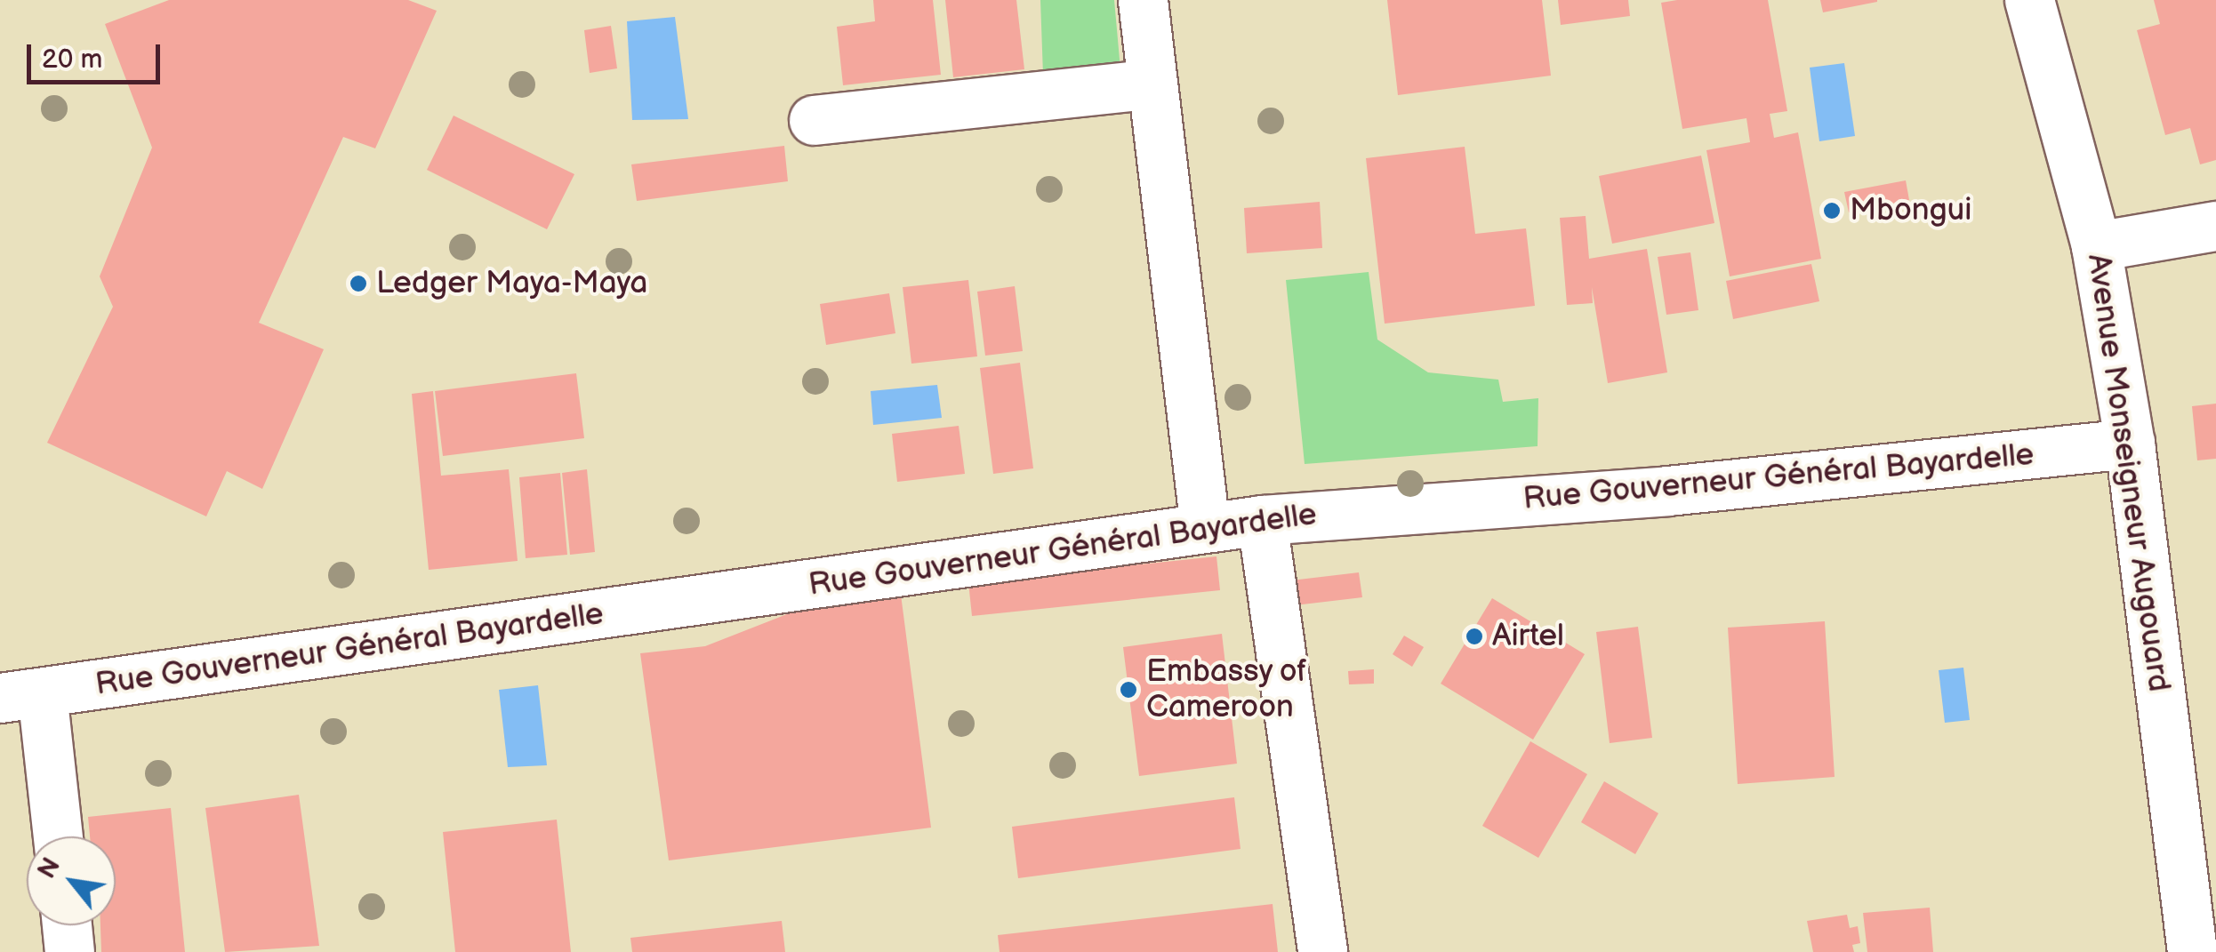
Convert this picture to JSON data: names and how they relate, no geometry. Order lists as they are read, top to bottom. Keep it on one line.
{"streets":{"street":["Avenue Monseigneur Augouard","Rue Gouverneur Général Bayardelle"]},"crossings":[["Avenue Monseigneur Augouard","Rue Gouverneur Général Bayardelle"]],"places":["Mbongui","Ledger Maya-Maya","Airtel","Embassy of Cameroon"],"scale_bar":"20 m","north":"top left"}
